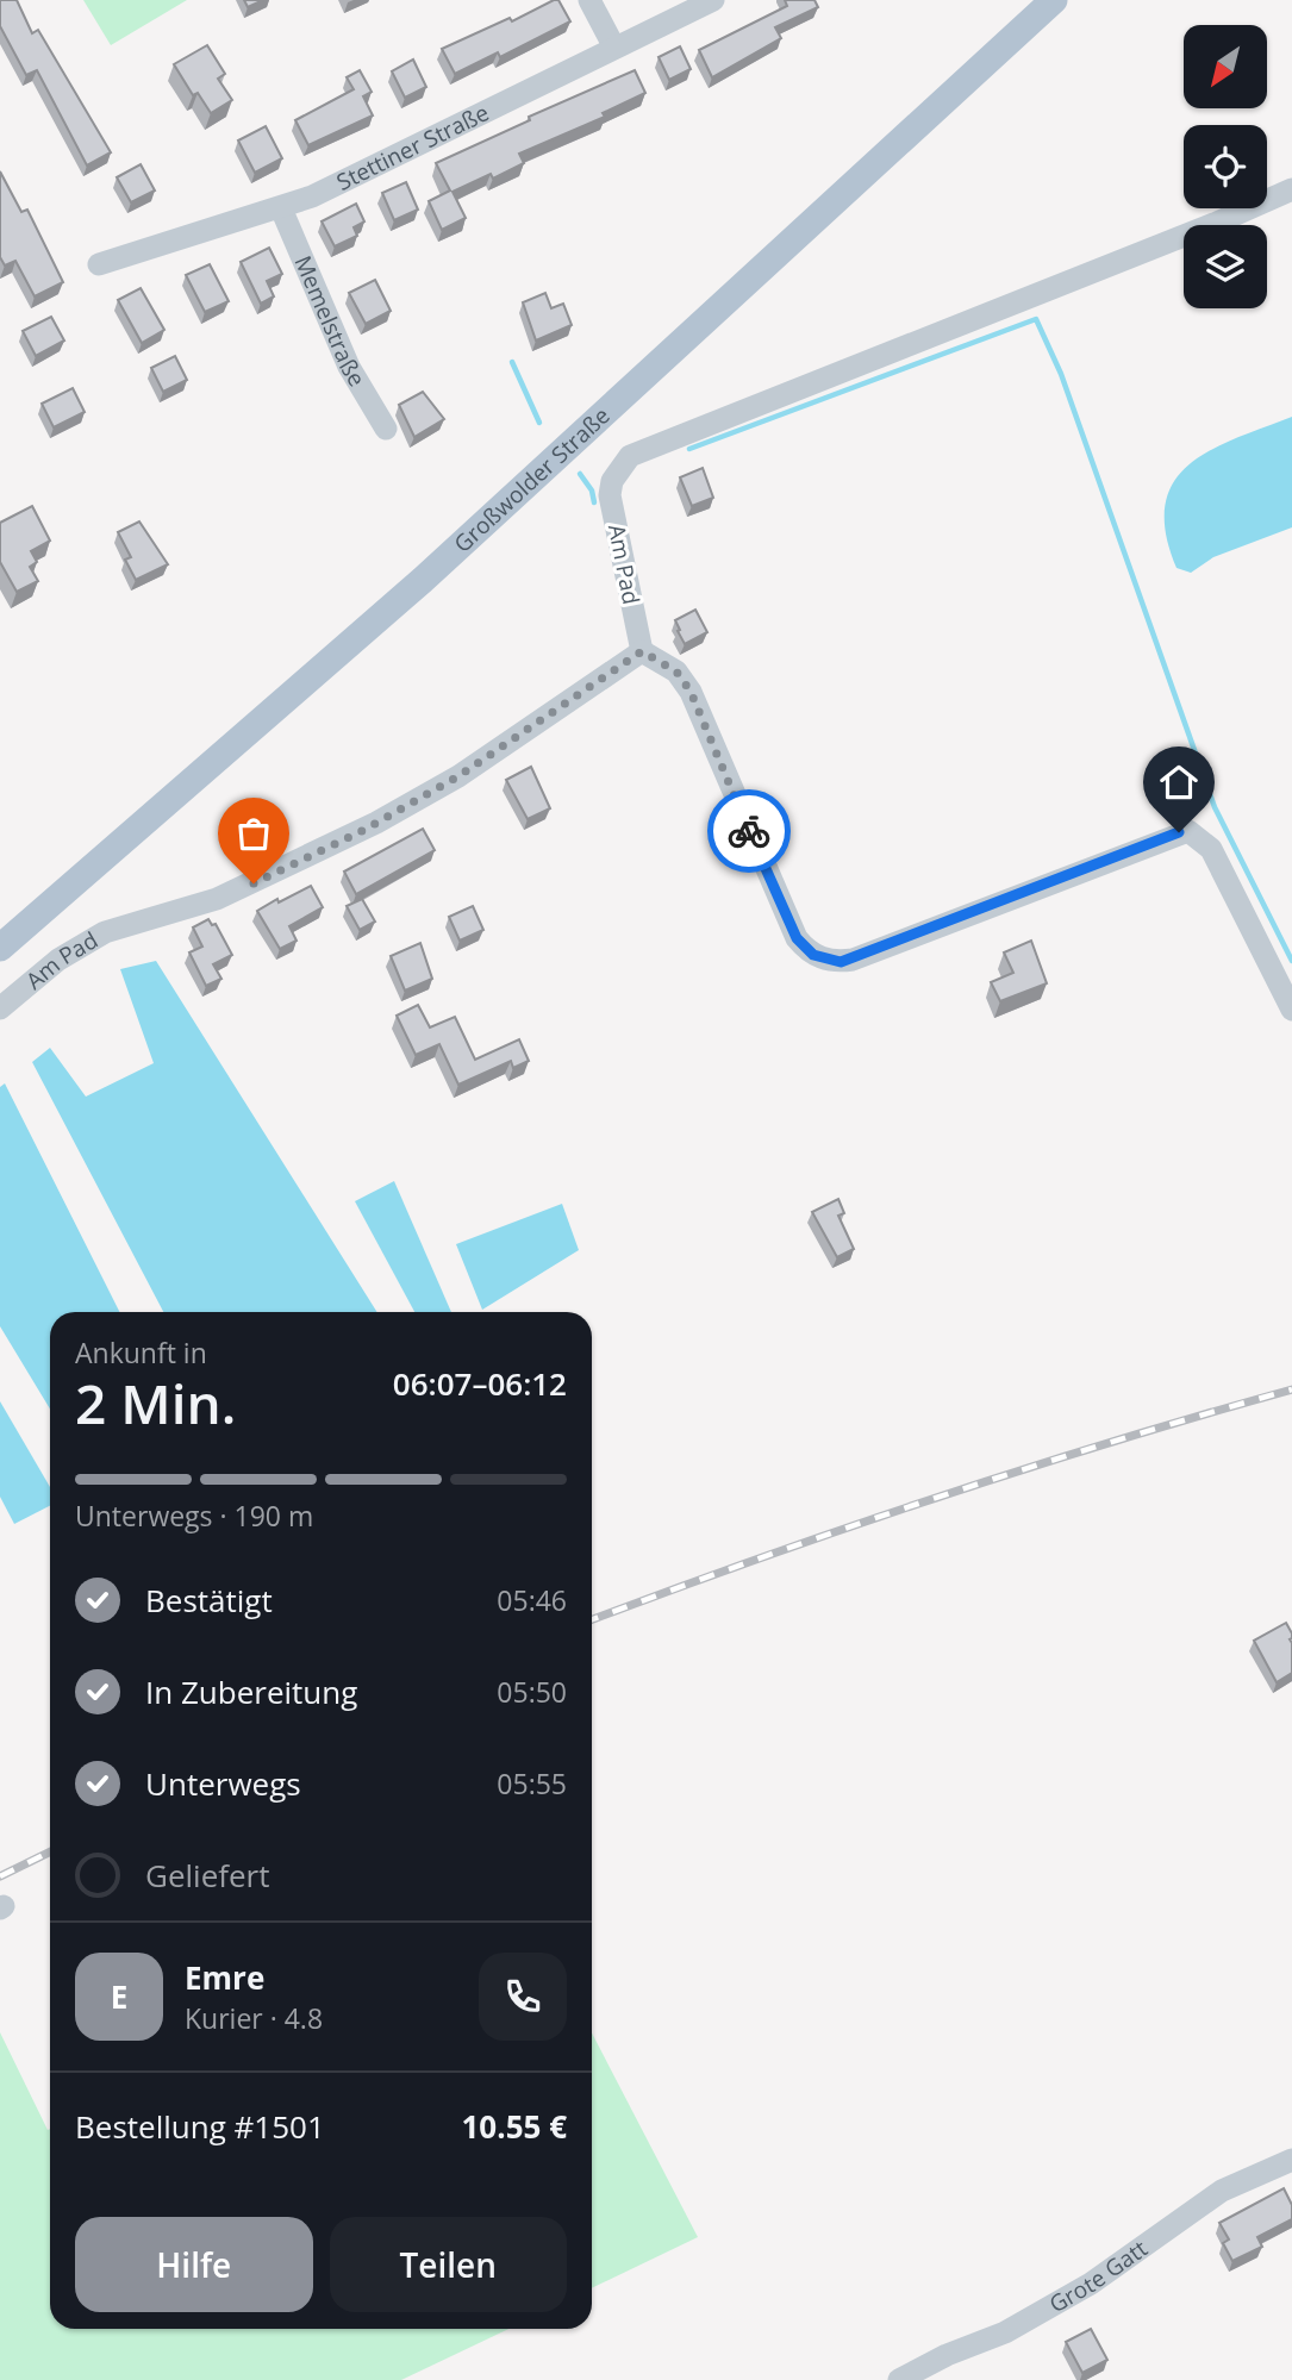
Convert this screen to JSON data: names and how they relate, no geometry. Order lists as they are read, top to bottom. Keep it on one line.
{"streets":{"main road":["Großwolder Straße"],"street":["Stettiner Straße","Memelstraße","Am Pad","Grote Gatt"]},"crossings":[["Stettiner Straße","Memelstraße"]],"north":"bottom left","page":{"heading":["2 Min.","Ankunft in","06:07–06:12"],"panel":["Emre","Kurier · 4.8","Bestellung #1501","10.55 €"],"bar":"Unterwegs · 190 m","list":[["Bestätigt","05:46"],["In Zubereitung","05:50"],["Unterwegs","05:55"],"Geliefert"],"round":"E","buttons":["Hilfe","Teilen"]}}
